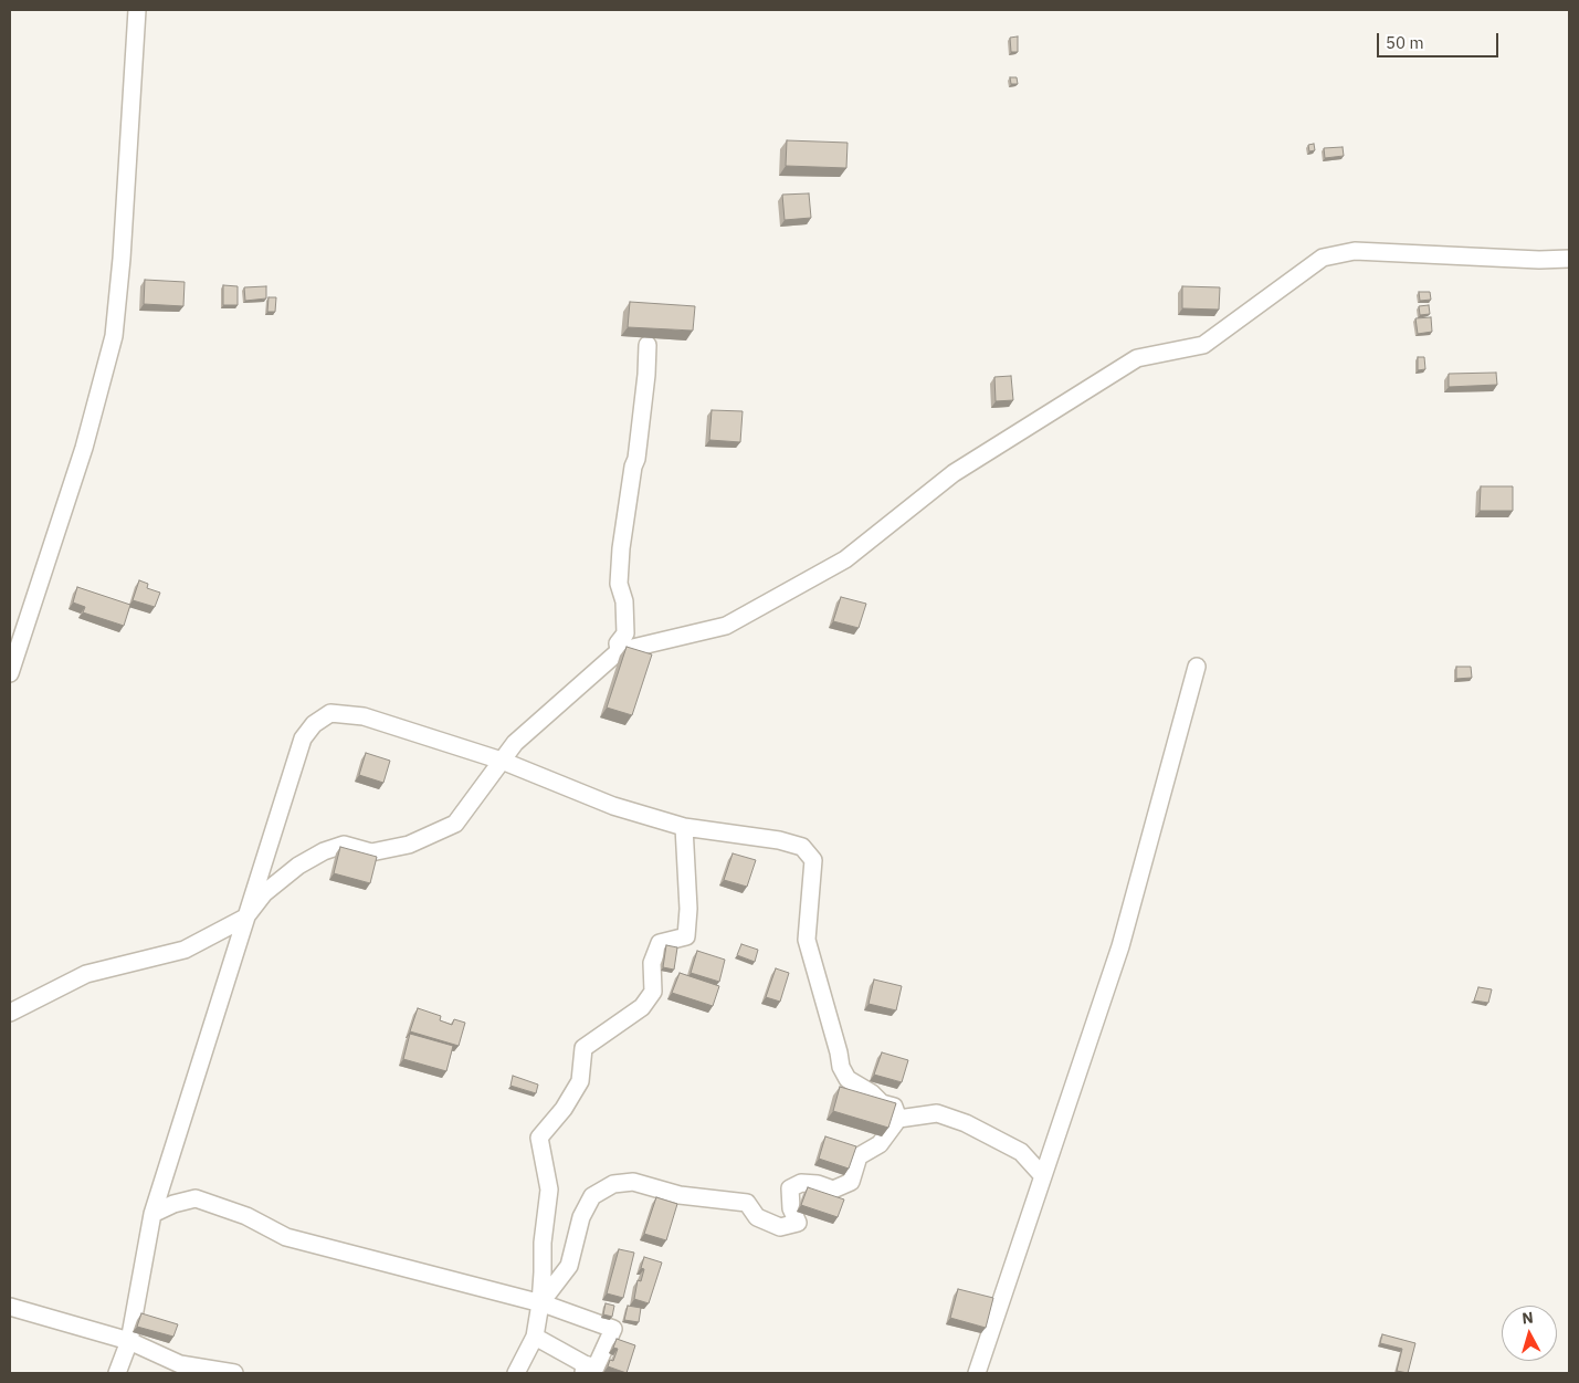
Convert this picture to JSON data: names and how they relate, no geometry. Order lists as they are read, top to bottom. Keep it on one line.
{"scale_bar":"50 m","north":"top"}
